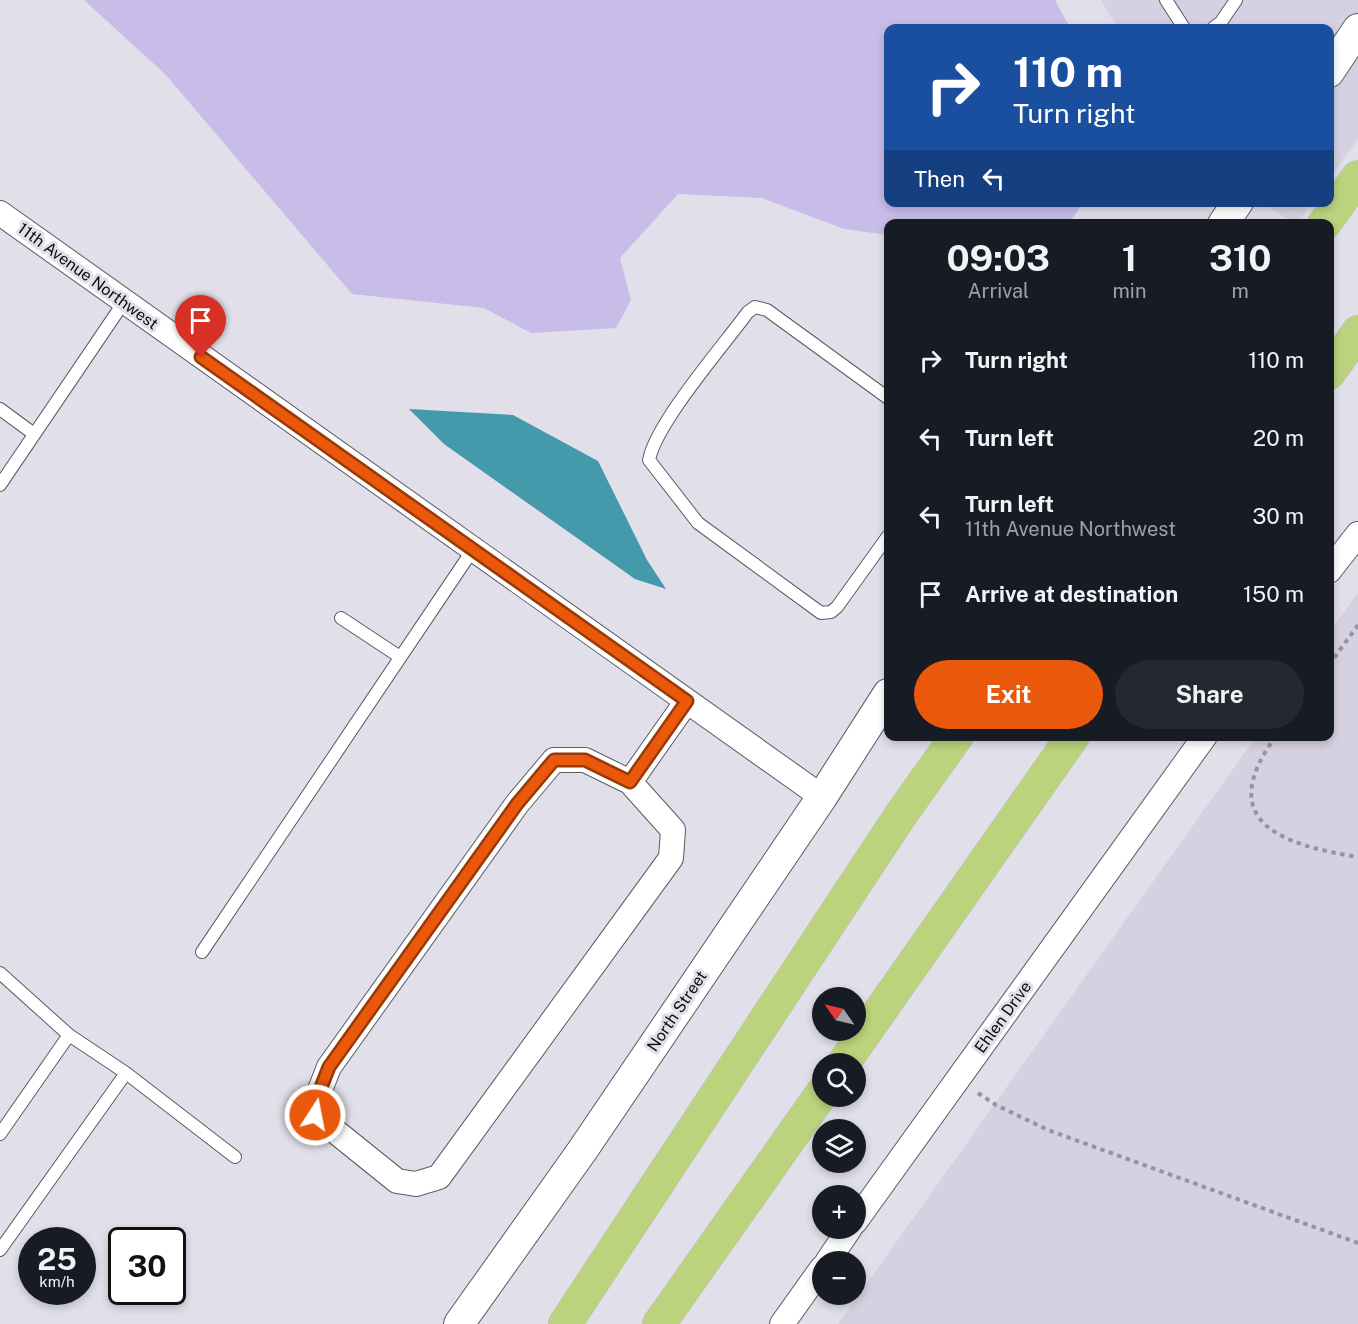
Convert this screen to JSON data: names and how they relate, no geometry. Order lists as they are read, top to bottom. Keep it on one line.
{"streets":{"street":["11th Avenue Northwest","North Street","Ehlen Drive"]},"crossings":[["11th Avenue Northwest","North Street"]],"north":"top left","page":{"turn":["110 m","Turn right"],"then":"Then","eta":["09:03","Arrival","1","min","310","m"],"list":[{"name":"Turn right","value":"110 m"},{"name":"Turn left","value":"20 m"},{"name":"Turn left","note":"11th Avenue Northwest","value":"30 m"},{"name":"Arrive at destination","value":"150 m"}],"buttons":["Exit","Share"],"map_buttons":["+","−"],"speed":"25 km/h","limit":"30"}}
